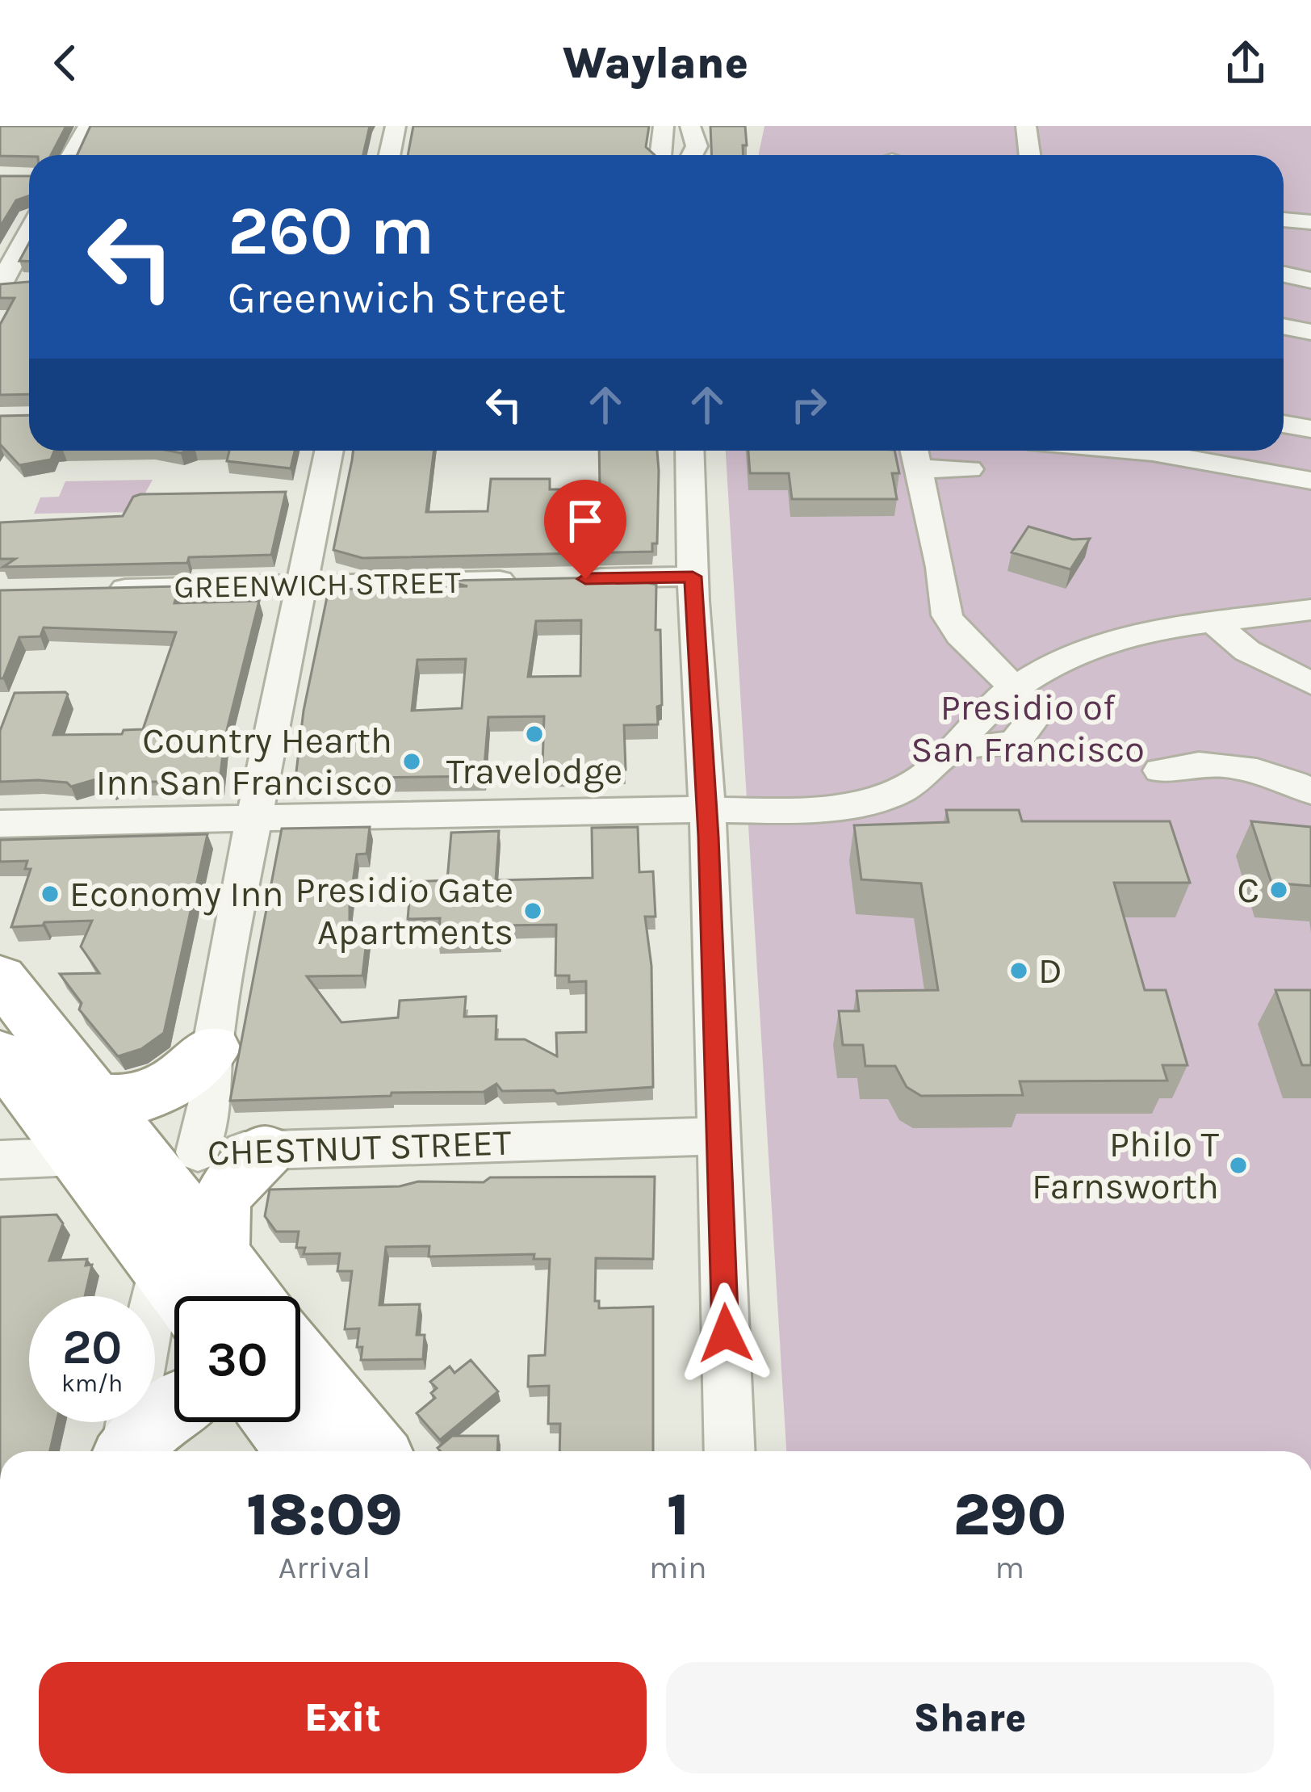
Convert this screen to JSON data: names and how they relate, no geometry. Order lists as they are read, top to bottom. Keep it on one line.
{"streets":{"street":["GREENWICH STREET","CHESTNUT STREET"]},"parks":["Presidio of San Francisco"],"places":["Travelodge","Country Hearth Inn San Francisco","C","Economy Inn","Presidio Gate Apartments","D","Philo T Farnsworth"],"page":{"header":"Waylane","turn":["260 m","Greenwich Street"],"speed":"20 km/h","limit":"30","eta":["18:09","Arrival","1","min","290","m"],"buttons":["Exit","Share"]}}
